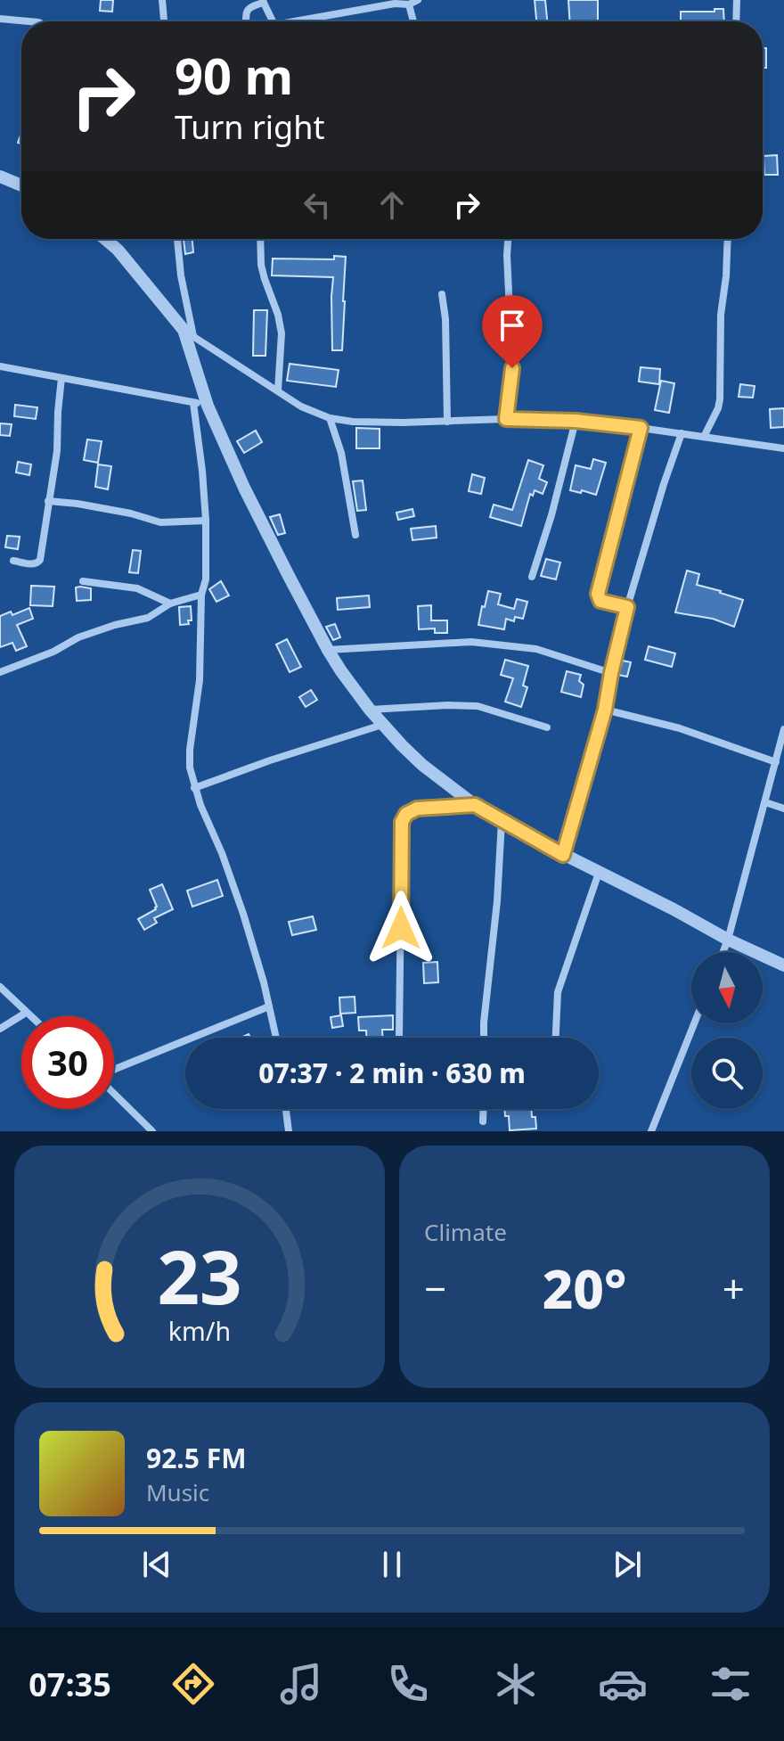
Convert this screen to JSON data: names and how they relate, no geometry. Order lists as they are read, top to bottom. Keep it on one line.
{"north":"bottom","page":{"turn":["90 m","Turn right"],"limit":"30","trip":"07:37 · 2 min · 630 m","tile":"Climate","heat":["−","20°","+"],"song":["92.5 FM","Music"],"tabs":"07:35","gauge":["23","km/h"]}}
